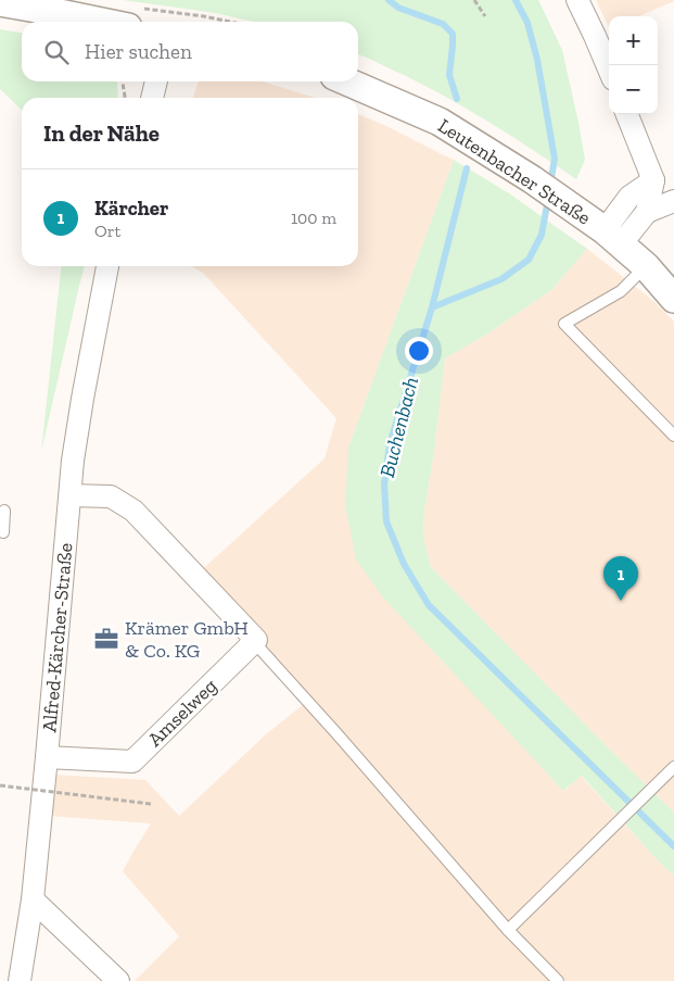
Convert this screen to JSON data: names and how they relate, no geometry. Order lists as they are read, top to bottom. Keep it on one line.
{"streets":{"street":["Leutenbacher Straße","Alfred-Kärcher-Straße","Amselweg"]},"crossings":[["Alfred-Kärcher-Straße","Amselweg"]],"water":["Buchenbach"],"places":{"office":["Krämer GmbH & Co. KG"]},"page":{"map_buttons":["+","−"],"search":"Hier suchen","heading":"In der Nähe","list":[{"mark":"1","name":"Kärcher","note":"Ort","value":"100 m"}],"pins":"1"}}
